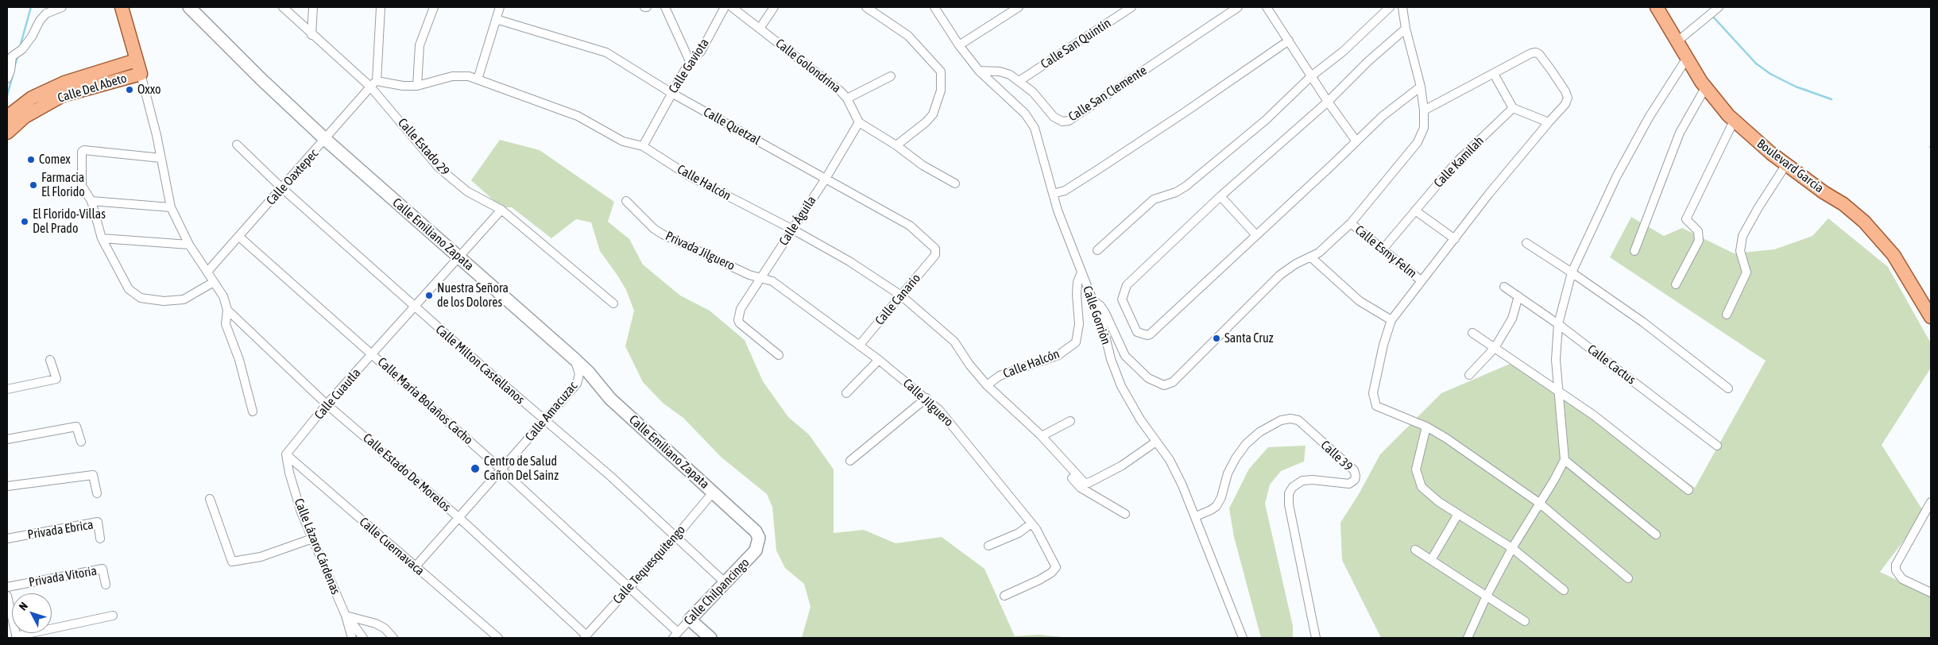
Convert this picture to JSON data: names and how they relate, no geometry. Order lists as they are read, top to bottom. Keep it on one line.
{"streets":{"main road":["Calle Del Abeto","Boulevard Garcia"],"street":["Calle San Quintín","Calle Gaviota","Calle Golondrina","Calle San Clemente","Calle Quetzal","Calle Estado 29","Calle Kamilah","Calle Oaxtepec","Calle Halcón","Calle Águila","Calle Emiliano Zapata","Privada Jilguero","Calle Esmy Felm","Calle Canario","Calle Gorrión","Calle Milton Castellanos","Calle Cactus","Calle Cuautla","Calle María Bolaños Cacho","Calle Jilguero","Calle Amacuzac","Calle 39","Calle Estado De Morelos","Privada Ebrica","Calle Lázaro Cárdenas","Calle Cuernavaca","Calle Tequesquitengo","Privada Vitoria","Calle Chilpancingo"]},"crossings":[["Calle San Quintín","Calle San Clemente"],["Calle Gaviota","Calle Quetzal"],["Calle Gaviota","Calle Halcón"],["Calle Golondrina","Calle Águila"],["Calle San Clemente","Calle Gorrión"],["Calle Quetzal","Calle Águila"],["Calle Quetzal","Calle Canario"],["Calle Estado 29","Calle Oaxtepec"],["Calle Estado 29","Calle Halcón"],["Calle Estado 29","Calle Cuautla"],["Calle Kamilah","Calle Esmy Felm"],["Calle Oaxtepec","Calle Halcón"],["Calle Oaxtepec","Calle Emiliano Zapata"],["Calle Oaxtepec","Calle Milton Castellanos"],["Calle Oaxtepec","Calle María Bolaños Cacho"],["Calle Halcón","Calle Águila"],["Calle Halcón","Calle Canario"],["Calle Halcón","Calle Gorrión"],["Calle Águila","Privada Jilguero"],["Calle Águila","Calle Jilguero"],["Calle Emiliano Zapata","Calle Cuautla"],["Calle Emiliano Zapata","Calle Amacuzac"],["Calle Emiliano Zapata","Calle Tequesquitengo"],["Calle Emiliano Zapata","Calle Chilpancingo"],["Privada Jilguero","Calle Jilguero"],["Calle Canario","Calle Jilguero"],["Calle Gorrión","Calle 39"],["Calle Milton Castellanos","Calle Cuautla"],["Calle Milton Castellanos","Calle Amacuzac"],["Calle Milton Castellanos","Calle Tequesquitengo"],["Calle Milton Castellanos","Calle Chilpancingo"],["Calle Cuautla","Calle María Bolaños Cacho"],["Calle Cuautla","Calle Estado De Morelos"],["Calle Cuautla","Calle Lázaro Cárdenas"],["Calle Cuautla","Calle Cuernavaca"],["Calle María Bolaños Cacho","Calle Amacuzac"],["Calle María Bolaños Cacho","Calle Tequesquitengo"],["Calle María Bolaños Cacho","Calle Chilpancingo"],["Calle Amacuzac","Calle Estado De Morelos"],["Calle Amacuzac","Calle Cuernavaca"],["Calle Estado De Morelos","Calle Tequesquitengo"],["Calle Lázaro Cárdenas","Calle Cuernavaca"]],"places":["Oxxo","Comex","Farmacia El Florido","El Florido-Villas Del Prado","Nuestra Señora de los Dolores","Santa Cruz","Centro de Salud Cañon Del Sainz"],"north":"top left"}
